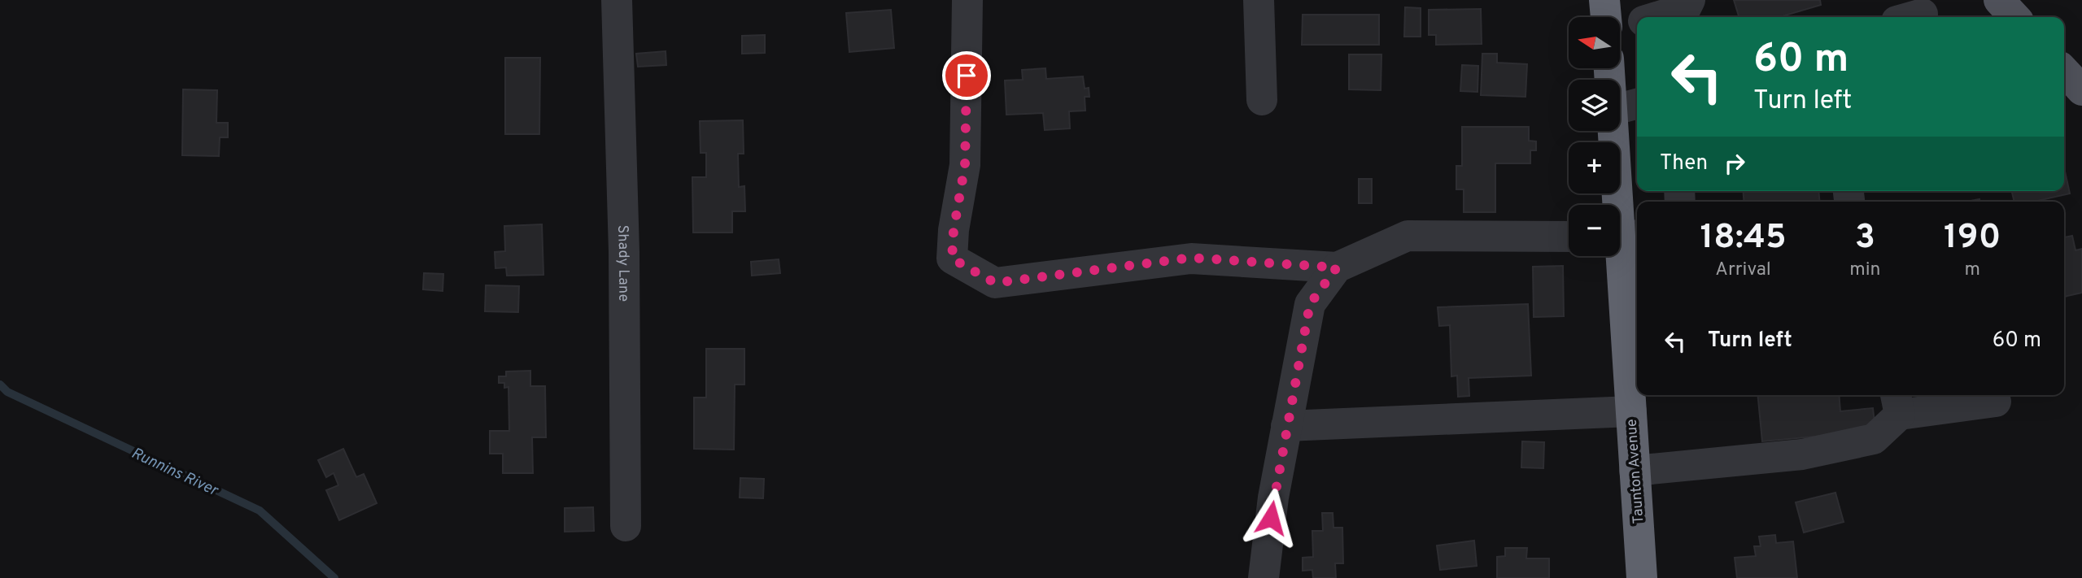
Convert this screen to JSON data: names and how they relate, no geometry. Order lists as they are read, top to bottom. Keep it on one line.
{"streets":{"highway":["Taunton Avenue"],"street":["Shady Lane"]},"water":["Runnins River"],"north":"left","page":{"map_buttons":["+","−"],"turn":["60 m","Turn left"],"then":"Then","eta":["18:45","Arrival","3","min","190","m"],"list":[{"name":"Turn left","value":"60 m"}]}}
